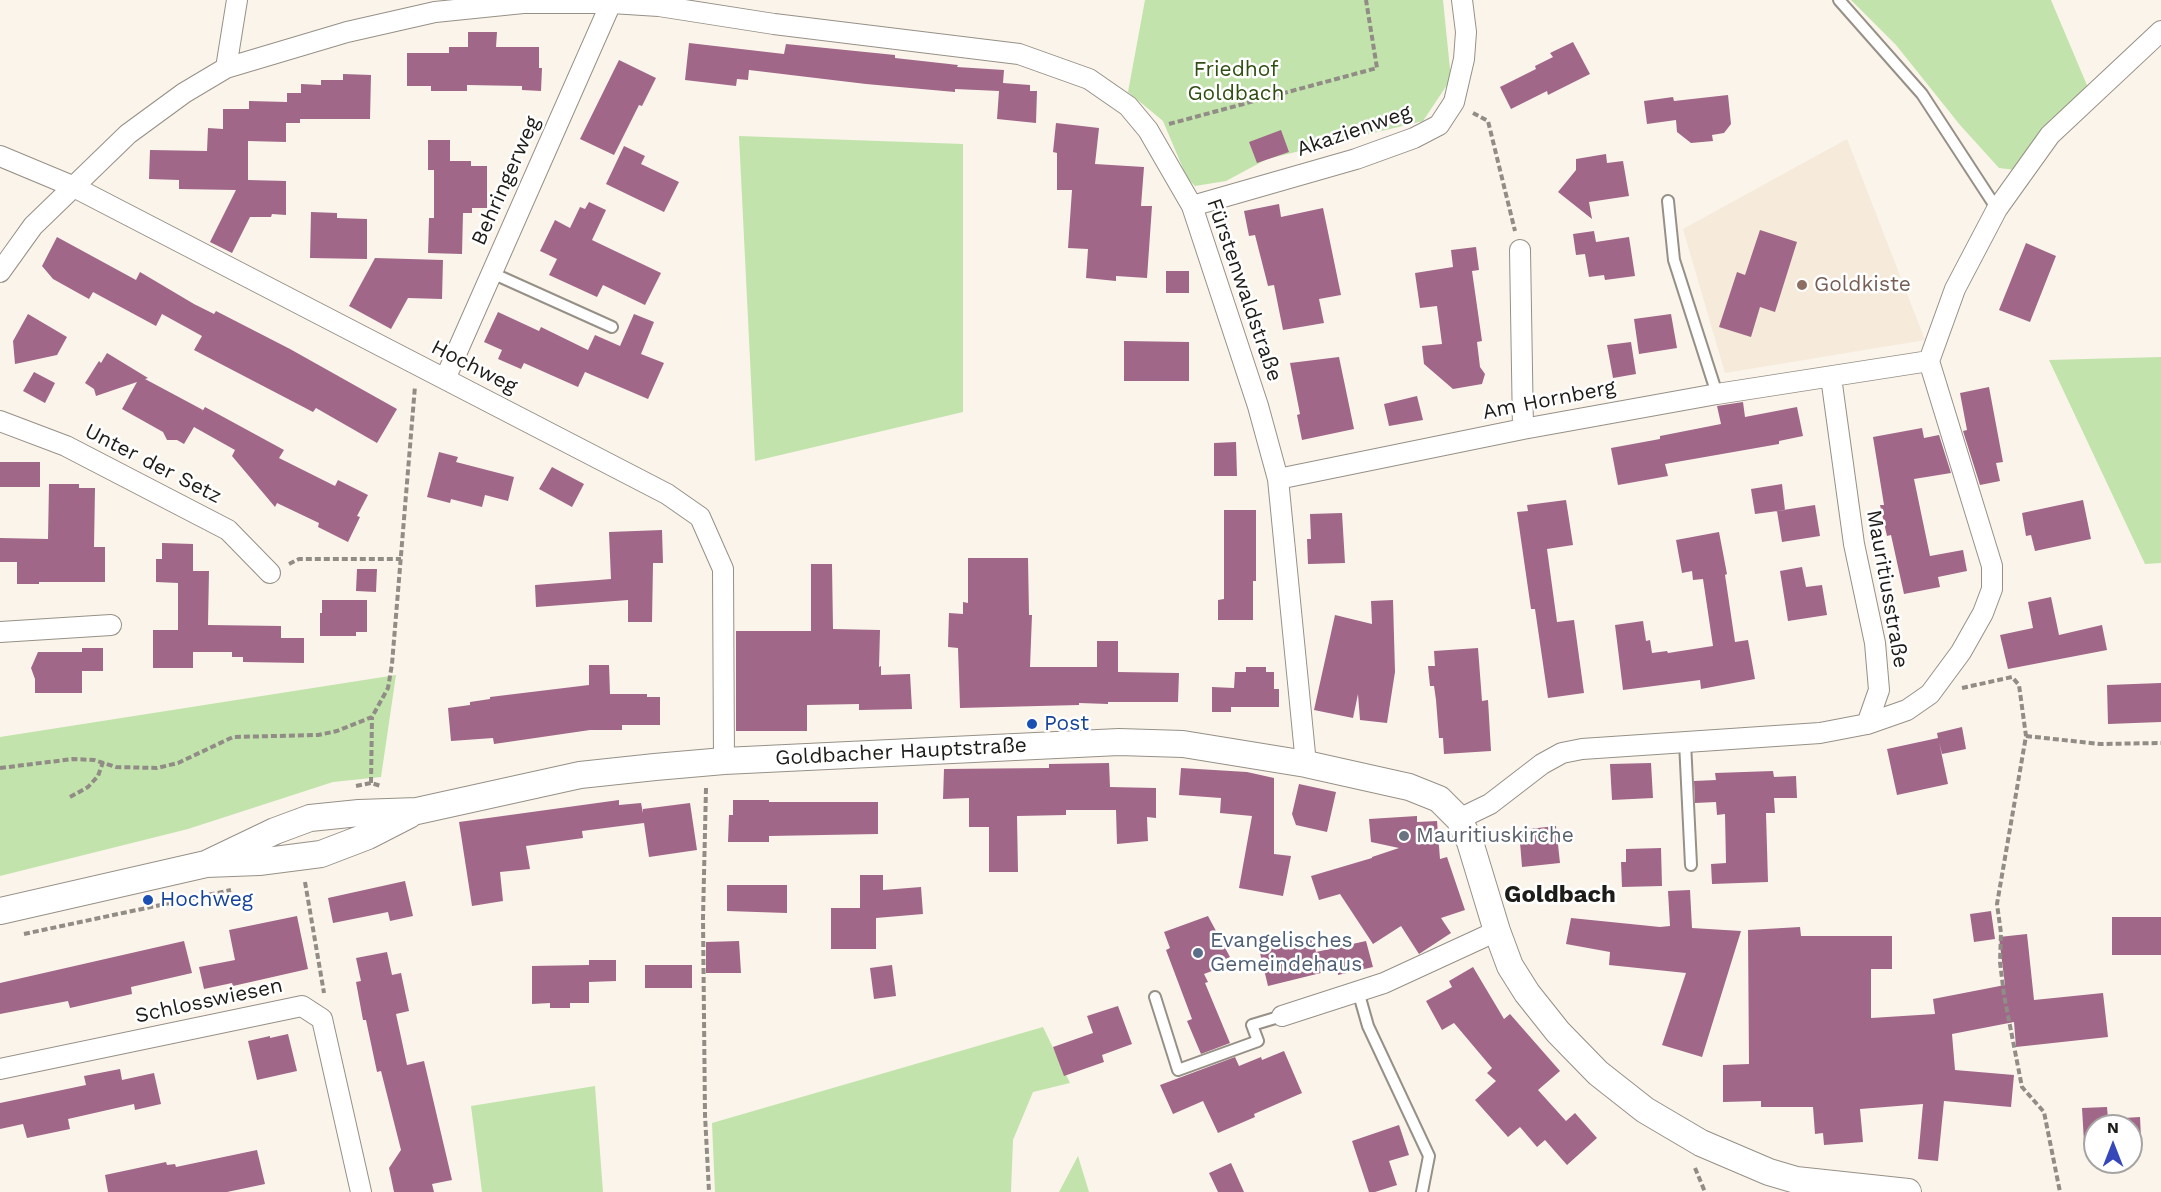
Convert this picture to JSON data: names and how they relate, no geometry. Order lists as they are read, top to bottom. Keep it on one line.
{"streets":{"street":["Akazienweg","Behringerweg","Fürstenwaldstraße","Hochweg","Am Hornberg","Unter der Setz","Mauritiusstraße","Goldbacher Hauptstraße","Schlosswiesen"]},"crossings":[["Akazienweg","Fürstenwaldstraße"],["Behringerweg","Fürstenwaldstraße"],["Behringerweg","Hochweg"],["Fürstenwaldstraße","Hochweg"],["Fürstenwaldstraße","Am Hornberg"],["Fürstenwaldstraße","Goldbacher Hauptstraße"],["Hochweg","Goldbacher Hauptstraße"],["Am Hornberg","Mauritiusstraße"]],"districts":["Goldbach"],"parks":["Friedhof Goldbach"],"places":["Goldkiste","Post","Mauritiuskirche","Hochweg","Evangelisches Gemeindehaus"],"north":"top"}
